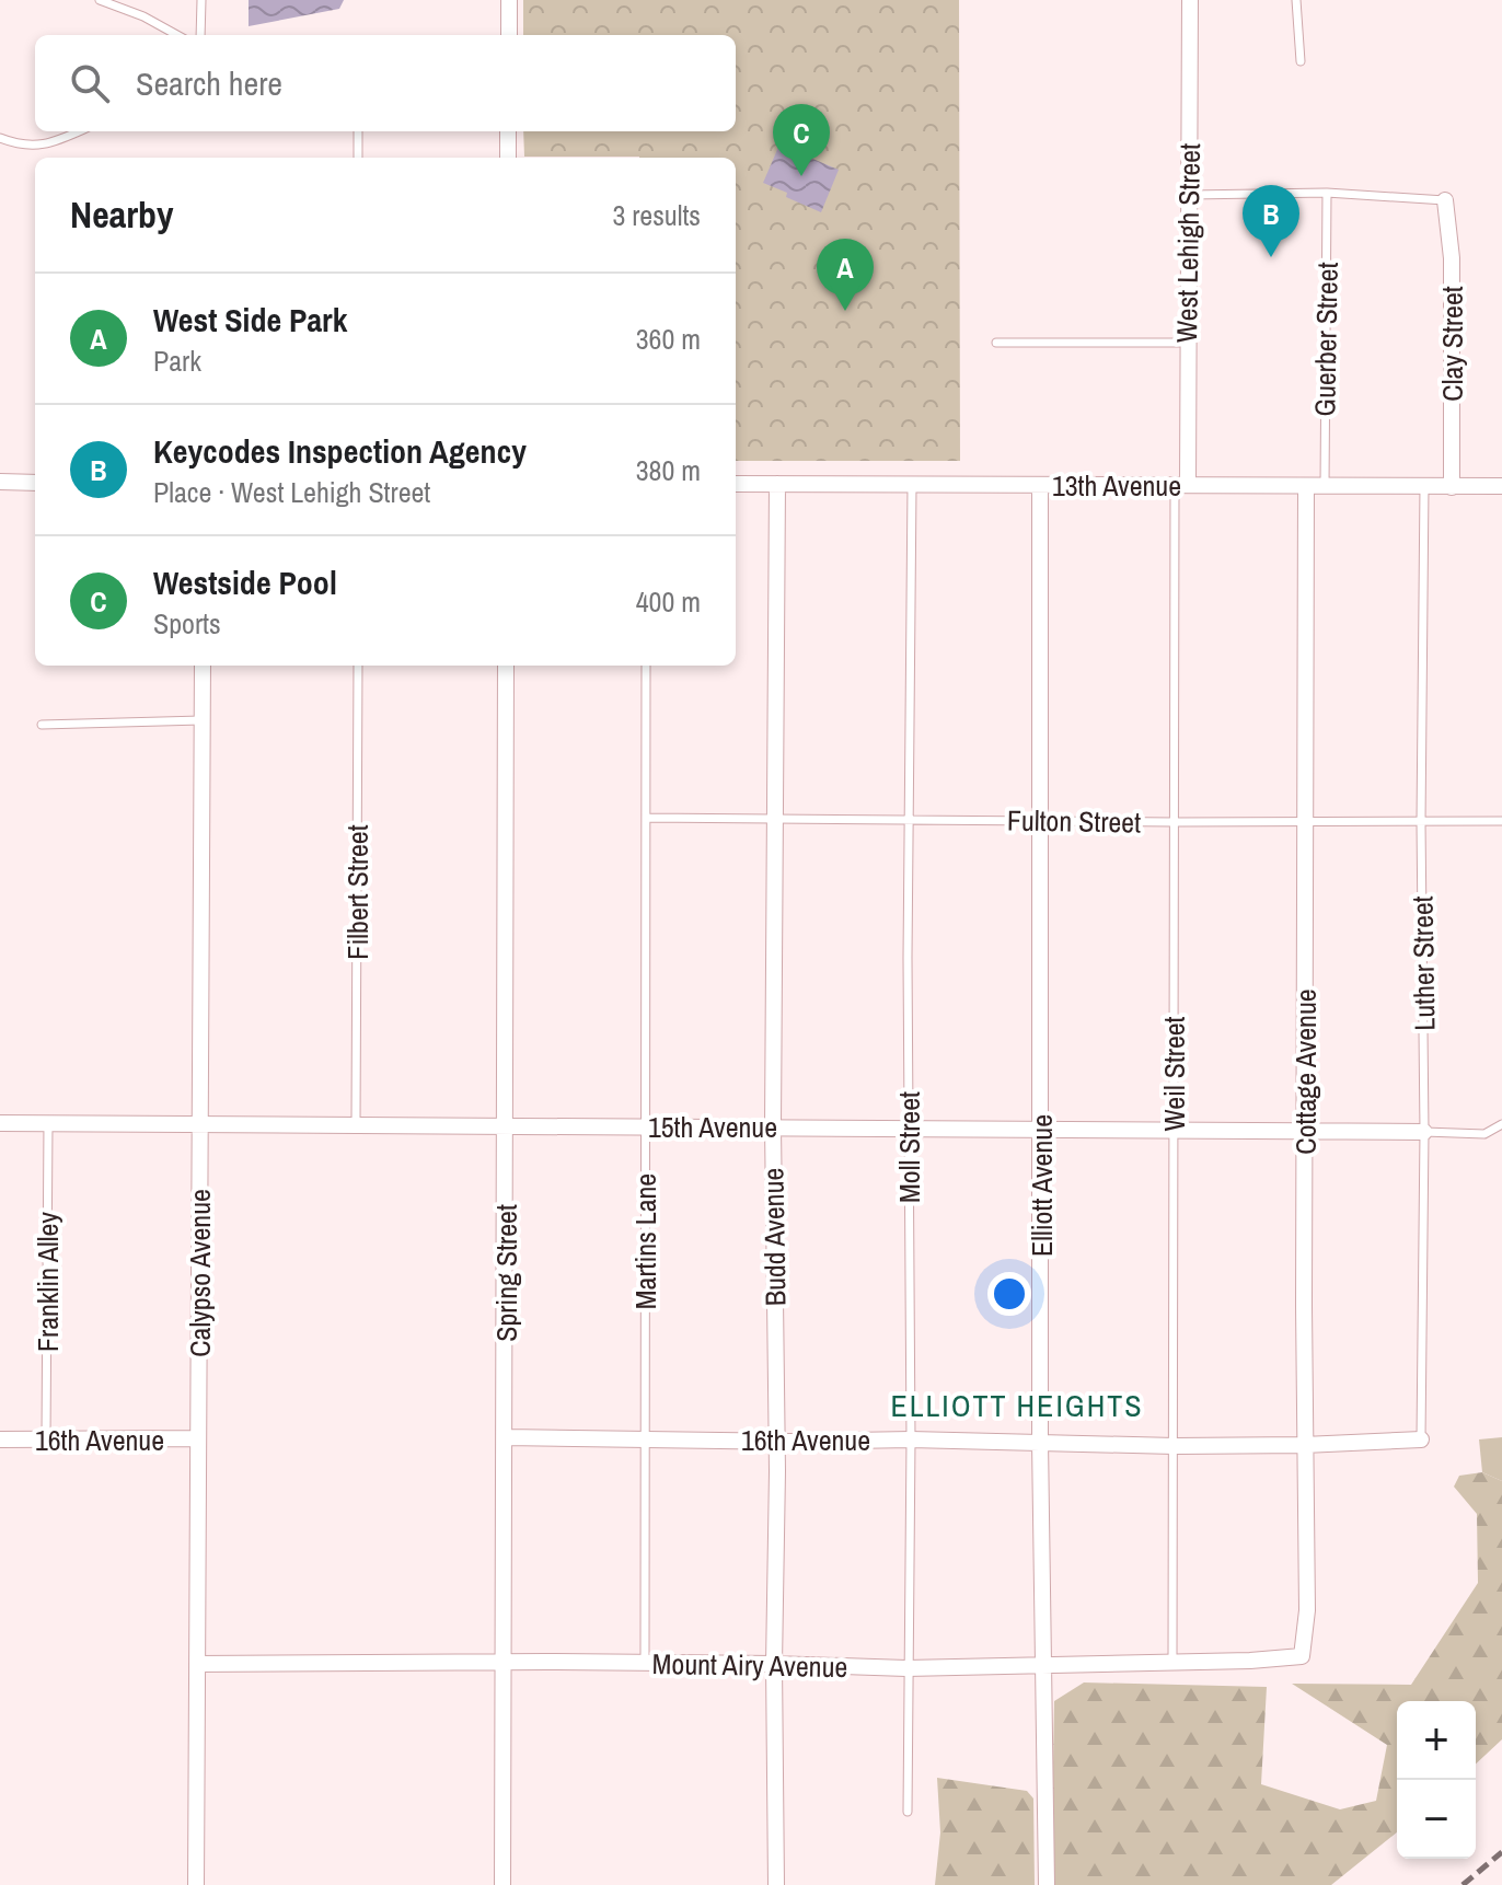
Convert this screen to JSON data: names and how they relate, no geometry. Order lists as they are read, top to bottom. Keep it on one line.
{"streets":{"street":["West Lehigh Street","Clay Street","13th Avenue","Cottage Avenue","15th Avenue","Elliott Avenue","Budd Avenue","Calypso Avenue","Spring Street","16th Avenue","Mount Airy Avenue"],"lane":["Guerber Street","Fulton Street","Filbert Street","Luther Street","Weil Street","Moll Street","Martins Lane","Franklin Alley"]},"crossings":[["West Lehigh Street","13th Avenue"],["West Lehigh Street","Weil Street"],["Guerber Street","13th Avenue"],["Clay Street","13th Avenue"],["13th Avenue","Luther Street"],["13th Avenue","Cottage Avenue"],["13th Avenue","Weil Street"],["13th Avenue","Moll Street"],["13th Avenue","Elliott Avenue"],["13th Avenue","Budd Avenue"],["Fulton Street","Luther Street"],["Fulton Street","Cottage Avenue"],["Fulton Street","Weil Street"],["Fulton Street","Moll Street"],["Fulton Street","Elliott Avenue"],["Fulton Street","Budd Avenue"],["Fulton Street","Martins Lane"],["Filbert Street","15th Avenue"],["Luther Street","15th Avenue"],["Luther Street","16th Avenue"],["Cottage Avenue","15th Avenue"],["Cottage Avenue","16th Avenue"],["Cottage Avenue","Mount Airy Avenue"],["Weil Street","15th Avenue"],["Weil Street","16th Avenue"],["Weil Street","Mount Airy Avenue"],["15th Avenue","Moll Street"],["15th Avenue","Elliott Avenue"],["15th Avenue","Budd Avenue"],["15th Avenue","Martins Lane"],["15th Avenue","Calypso Avenue"],["15th Avenue","Spring Street"],["15th Avenue","Franklin Alley"],["Moll Street","16th Avenue"],["Moll Street","Mount Airy Avenue"],["Elliott Avenue","16th Avenue"],["Elliott Avenue","Mount Airy Avenue"],["Budd Avenue","16th Avenue"],["Budd Avenue","Mount Airy Avenue"],["Martins Lane","16th Avenue"],["Martins Lane","Mount Airy Avenue"],["Calypso Avenue","16th Avenue"],["Calypso Avenue","Mount Airy Avenue"],["Spring Street","16th Avenue"],["Spring Street","Mount Airy Avenue"],["Franklin Alley","16th Avenue"]],"districts":["ELLIOTT HEIGHTS"],"page":{"search":"Search here","pins":["C","B","A"],"heading":["Nearby","3 results"],"list":[{"mark":"A","name":"West Side Park","note":"Park","value":"360 m"},{"mark":"B","name":"Keycodes Inspection Agency","note":"Place · West Lehigh Street","value":"380 m"},{"mark":"C","name":"Westside Pool","note":"Sports","value":"400 m"}],"map_buttons":["+","−"]}}
